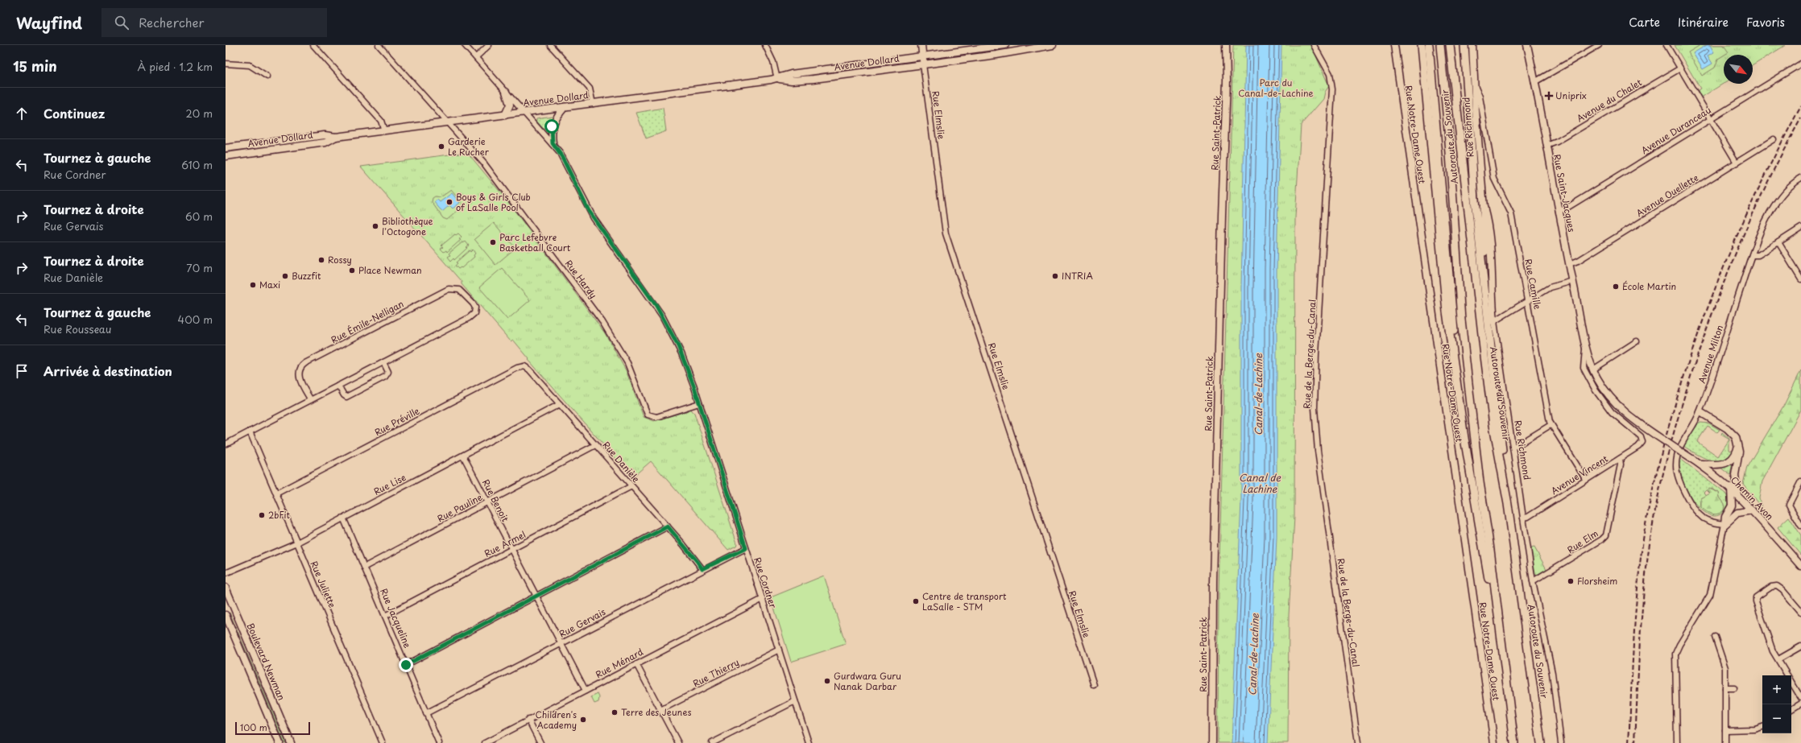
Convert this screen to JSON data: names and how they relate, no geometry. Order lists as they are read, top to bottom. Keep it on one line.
{"streets":{"highway":["Autoroute du Souvenir"],"main road":["Avenue Dollard","Rue Elmslie","Rue Richmond","Rue Saint-Patrick","Rue Notre-Dame Ouest","Rue Saint-Jacques","Chemin Avon","Boulevard Newman"],"street":["Avenue du Chalet","Avenue Duranceau","Avenue Ouellette","Rue Hardy","Rue Camille","Rue Émile-Nelligan","Rue de la Berge-du-Canal","Avenue Milton","Rue Préville","Rue Danièle","Avenue Vincent","Rue Lise","Rue Benoit","Rue Pauline","Rue Elm","Rue Armel","Rue Cordner","Rue Juliette","Rue Jacqueline","Rue Gervais","Rue Ménard","Rue Thierry"]},"crossings":[["Avenue Dollard","Rue Elmslie"],["Avenue Dollard","Rue Hardy"],["Avenue Dollard","Rue Cordner"],["Avenue du Chalet","Rue Saint-Jacques"],["Rue Richmond","Rue Camille"],["Rue Richmond","Avenue Vincent"],["Rue Richmond","Rue Elm"],["Avenue Duranceau","Rue Saint-Jacques"],["Rue Saint-Jacques","Avenue Ouellette"],["Rue Saint-Jacques","Avenue Vincent"],["Rue Saint-Jacques","Chemin Avon"],["Rue Hardy","Rue Cordner"],["Rue Camille","Avenue Vincent"],["Rue Préville","Rue Danièle"],["Rue Préville","Rue Juliette"],["Rue Danièle","Rue Lise"],["Rue Danièle","Rue Pauline"],["Rue Danièle","Rue Armel"],["Rue Danièle","Rue Gervais"],["Avenue Vincent","Rue Elm"],["Rue Lise","Rue Benoit"],["Rue Lise","Rue Juliette"],["Rue Lise","Rue Jacqueline"],["Rue Benoit","Rue Pauline"],["Rue Benoit","Rue Armel"],["Rue Benoit","Rue Gervais"],["Rue Benoit","Rue Ménard"],["Rue Pauline","Rue Jacqueline"],["Rue Armel","Rue Jacqueline"],["Rue Cordner","Rue Gervais"],["Rue Cordner","Rue Ménard"],["Rue Cordner","Rue Thierry"],["Rue Jacqueline","Rue Gervais"]],"water":["Canal-de-Lachine","Canal de Lachine"],"parks":["Parc du Canal-de-Lachine"],"places":{"health":["Uniprix"],"other":["Garderie Le Rucher","Boys & Girls Club of LaSalle Pool","Bibliothèque l'Octogone","Parc Lefebvre Basketball Court","Rossy","Place Newman","Buzzfit","INTRIA","Maxi","École Martin","2bFit","Florsheim","Centre de transport LaSalle - STM","Gurdwara Guru Nanak Darbar","Terre des Jeunes","Children's Academy"]},"scale_bar":"100 m","north":"bottom right","page":{"header":"Wayfind","search":"Rechercher","nav":["Carte","Itinéraire","Favoris"],"heading":["15 min","À pied · 1.2 km"],"list":[["Continuez","20 m"],["Tournez à gauche","Rue Cordner","610 m"],["Tournez à droite","Rue Gervais","60 m"],["Tournez à droite","Rue Danièle","70 m"],["Tournez à gauche","Rue Rousseau","400 m"],"Arrivée à destination"],"map_buttons":["+","−"],"scale":"100 m"}}
